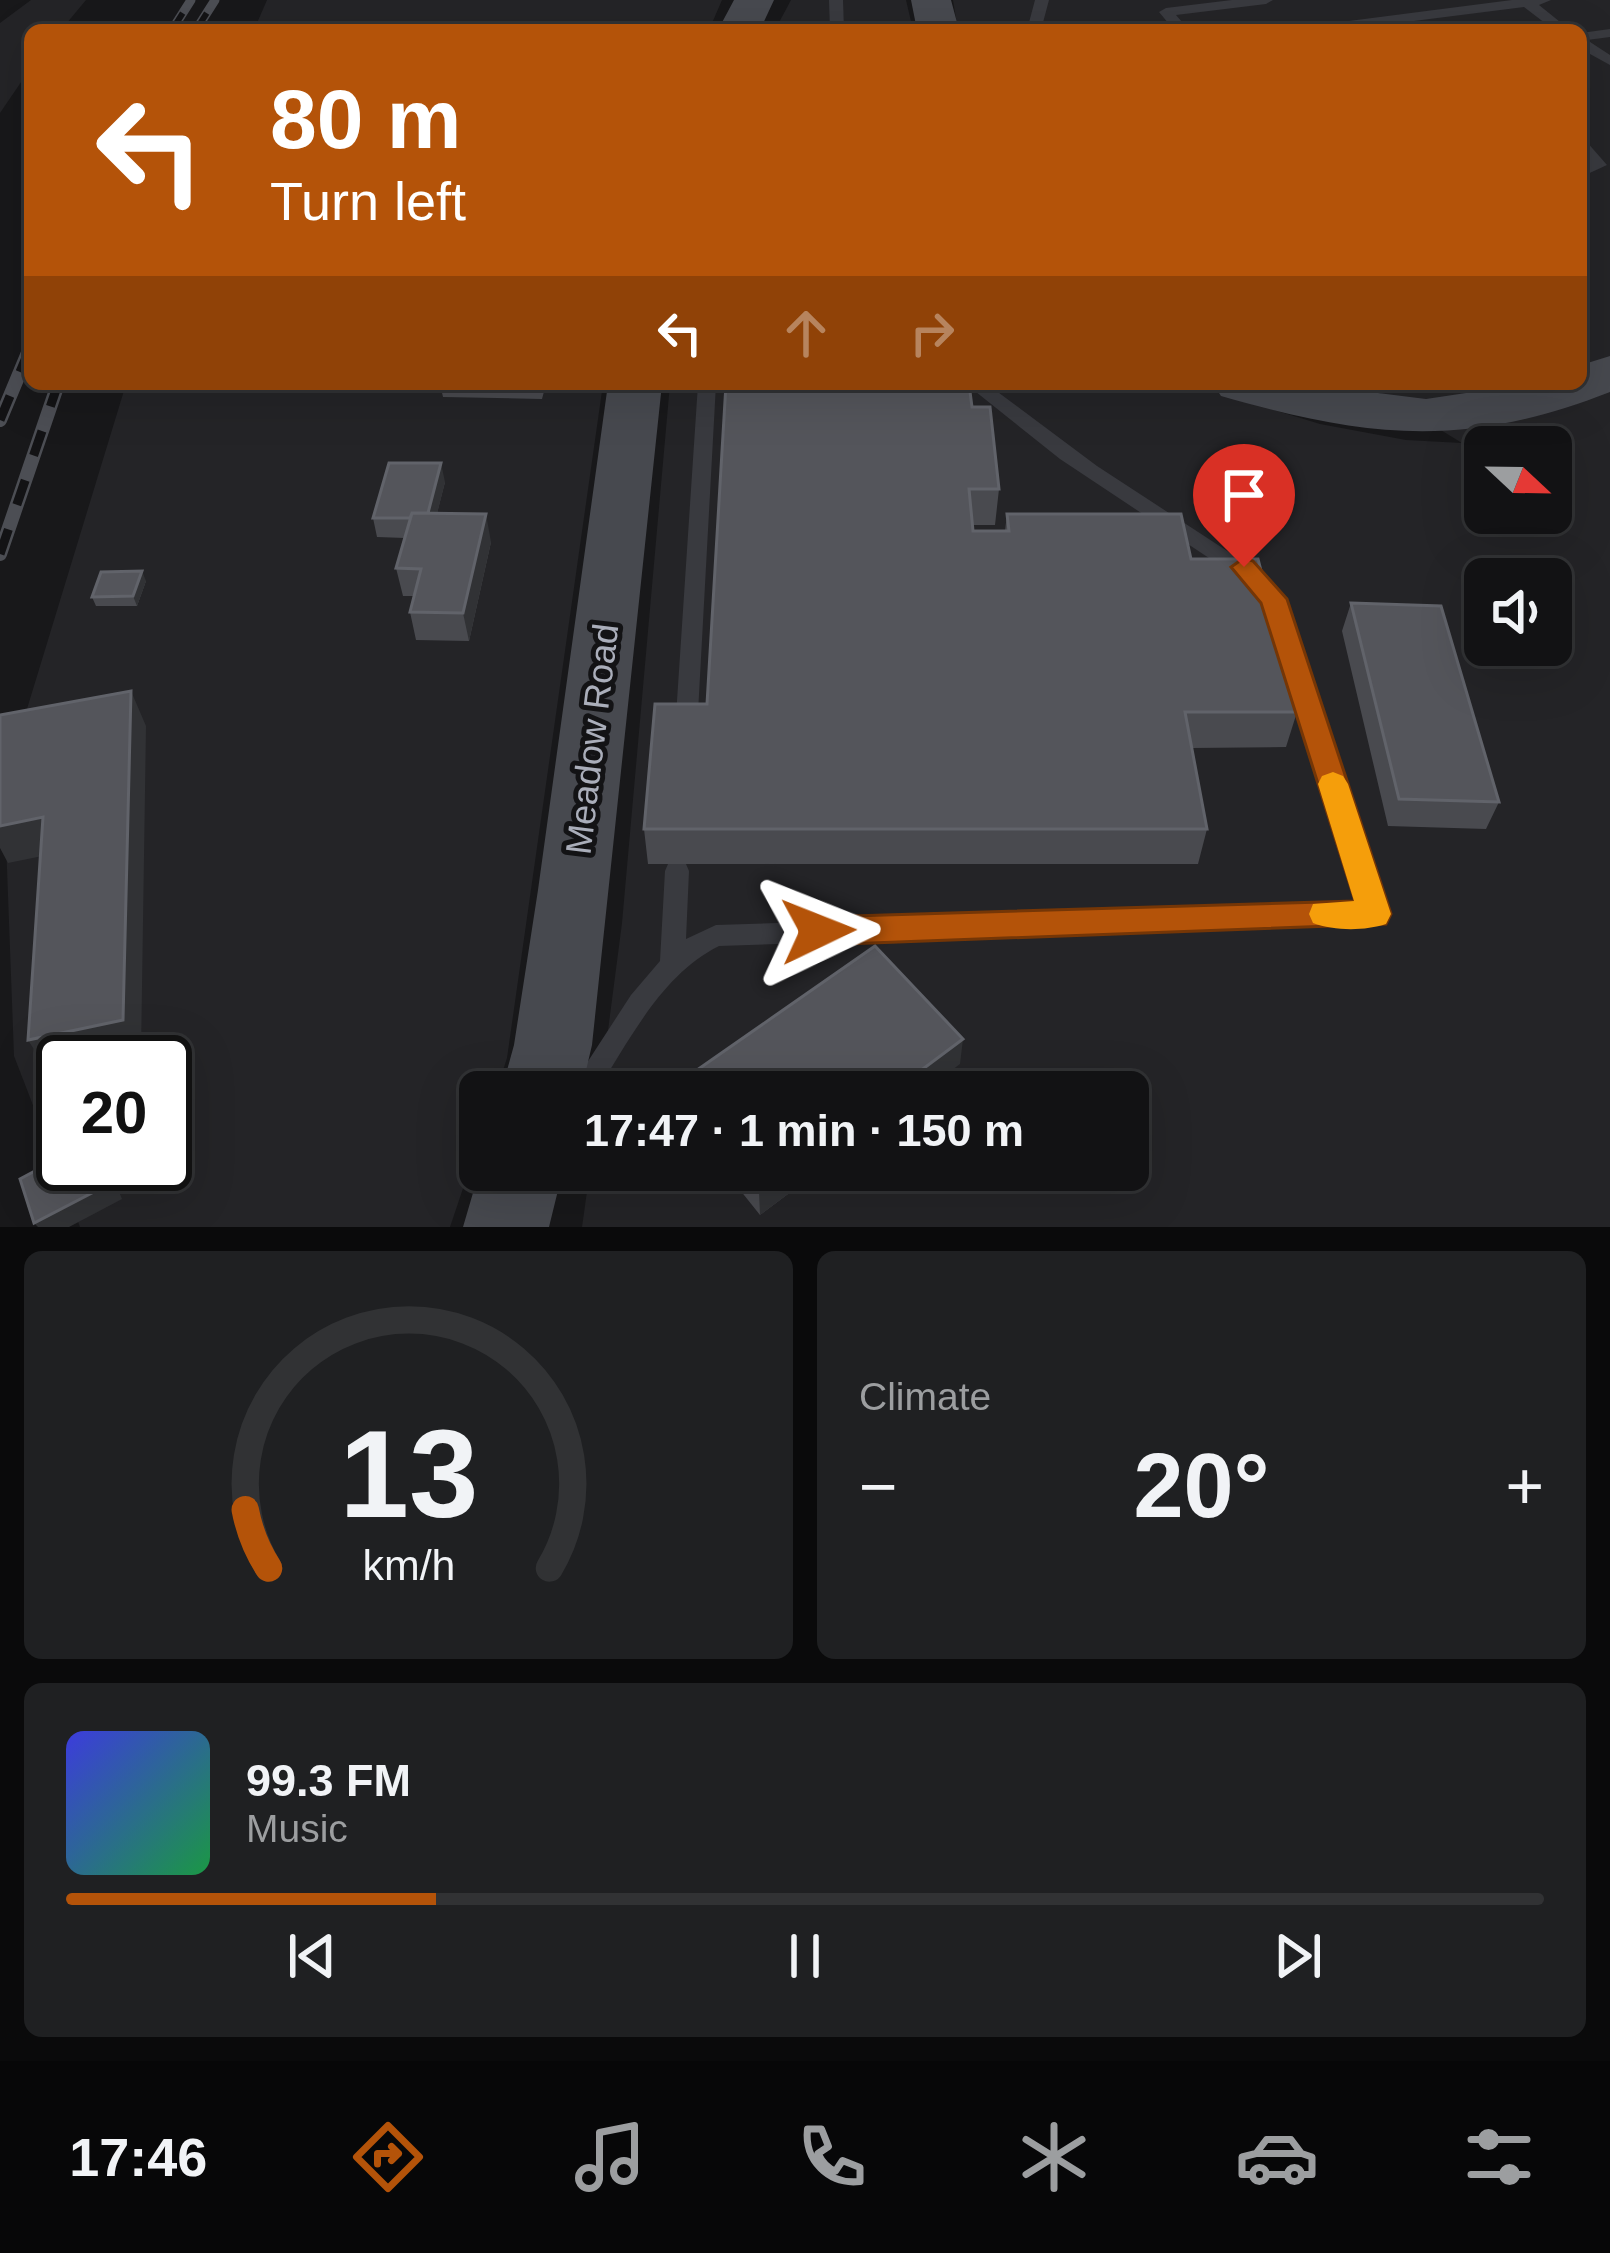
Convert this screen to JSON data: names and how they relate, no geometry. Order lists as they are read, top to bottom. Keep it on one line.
{"streets":{"main road":["Meadow Road"]},"north":"right","page":{"turn":["80 m","Turn left"],"limit":"20","trip":"17:47 · 1 min · 150 m","tile":"Climate","heat":["−","20°","+"],"song":["99.3 FM","Music"],"tabs":"17:46","gauge":["13","km/h"]}}
